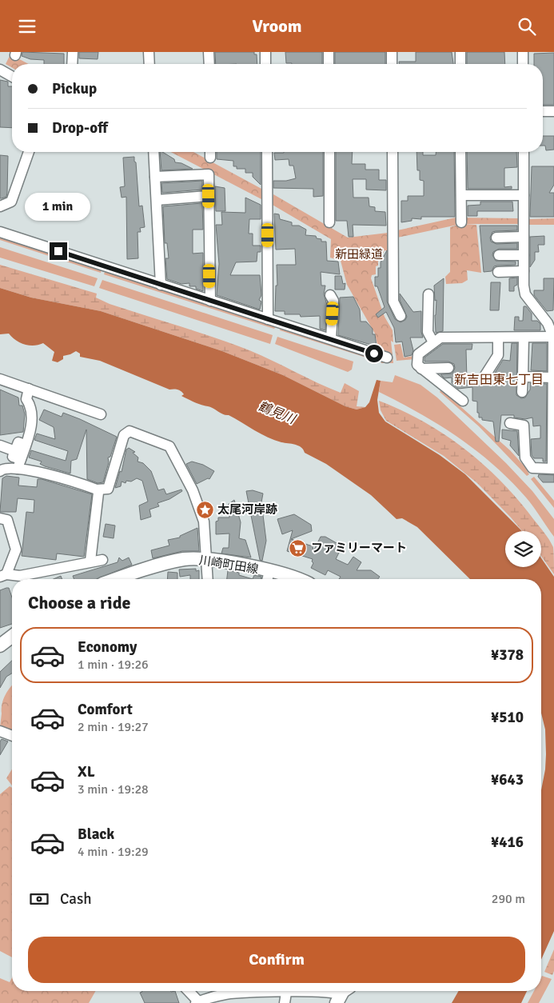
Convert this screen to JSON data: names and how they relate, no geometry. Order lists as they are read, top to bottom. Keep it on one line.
{"streets":{"main road":["川崎町田線"]},"districts":["新吉田東七丁目"],"water":["鶴見川"],"parks":["新田緑道"],"places":{"place":["太尾河岸跡"],"supermarket":["ファミリーマート"]},"page":{"header":"Vroom","banner":["Pickup","Drop-off"],"bubble":"1 min","heading":"Choose a ride","list":[{"name":"Economy","note":"1 min · 19:26","value":"¥378"},{"name":"Comfort","note":"2 min · 19:27","value":"¥510"},{"name":"XL","note":"3 min · 19:28","value":"¥643"},{"name":"Black","note":"4 min · 19:29","value":"¥416"}],"pay":["Cash","290 m"],"buttons":"Confirm"}}
